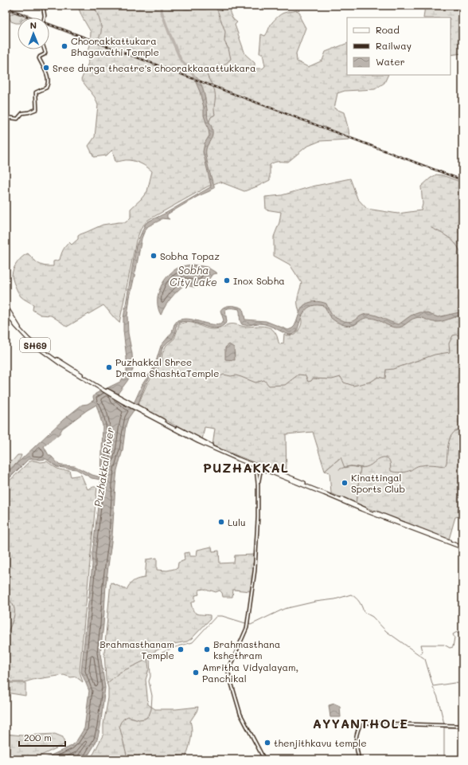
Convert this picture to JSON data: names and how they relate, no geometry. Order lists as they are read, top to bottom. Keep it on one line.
{"streets":{"main road":["SH69"]},"districts":["PUZHAKKAL","AYYANTHOLE"],"water":["Sobha City Lake","Puzhakkal River"],"places":["Choorakkattukara Bhagavathi Temple","Sree durga theatre's choorakkaaattukkara","Sobha Topaz","Inox Sobha","Puzhakkal Shree Drama ShashtaTemple","Kinattingal Sports Club","Lulu","Brahmasthanam Temple","Brahmasthana kshethram","Amritha Vidyalayam, Panchikal","thenjithkavu temple"],"legend":["Road","Railway","Water"],"scale_bar":"200 m","north":"top"}
